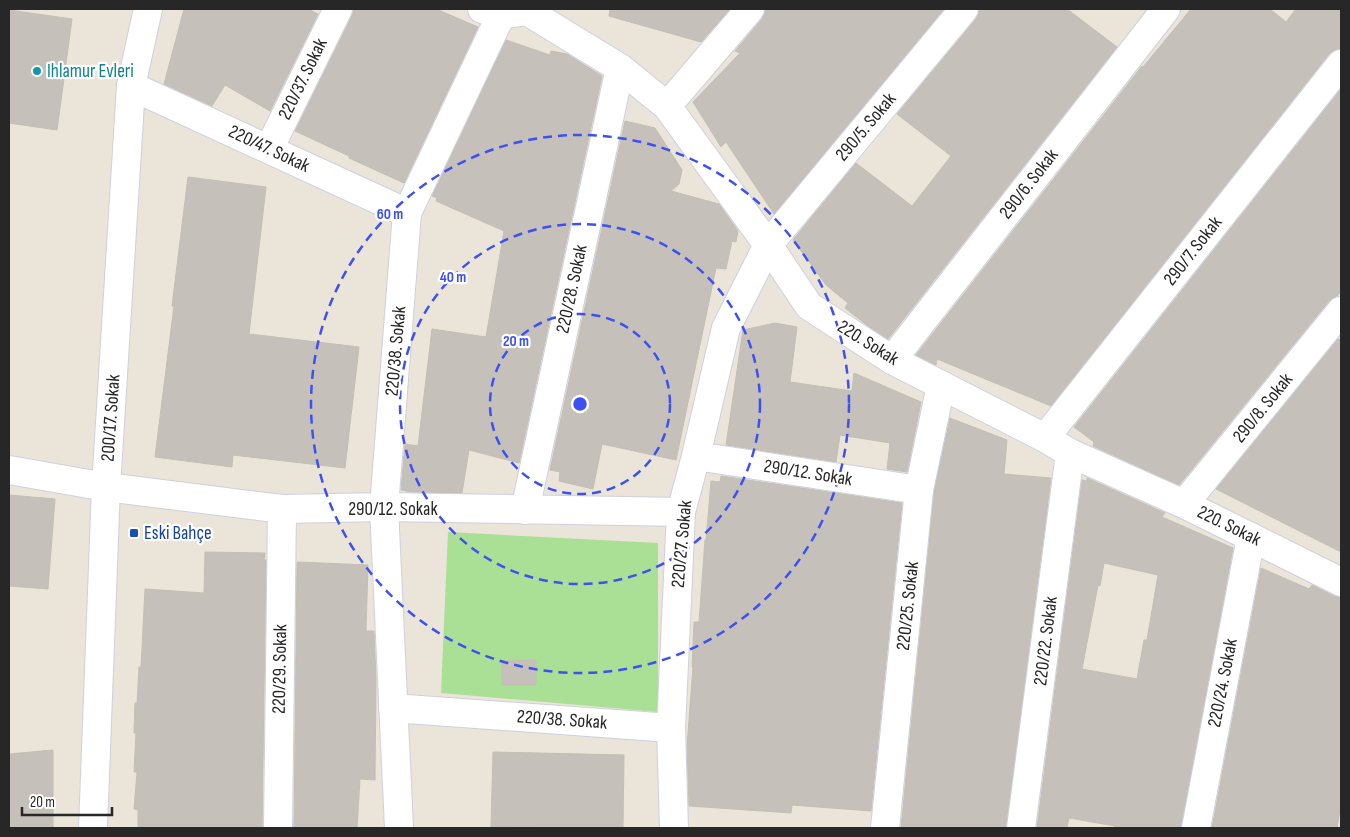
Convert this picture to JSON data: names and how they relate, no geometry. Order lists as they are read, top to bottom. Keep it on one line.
{"streets":{"street":["220/37. Sokak","290/5. Sokak","220/47. Sokak","290/6. Sokak","290/7. Sokak","220/28. Sokak","220. Sokak","220/38. Sokak","290/8. Sokak","200/17. Sokak","290/12. Sokak","220/27. Sokak","220/25. Sokak","220/22. Sokak","220/29. Sokak","220/24. Sokak"]},"crossings":[["220/37. Sokak","220/47. Sokak"],["290/5. Sokak","220. Sokak"],["290/5. Sokak","220/27. Sokak"],["220/47. Sokak","220/38. Sokak"],["220/47. Sokak","200/17. Sokak"],["290/6. Sokak","220. Sokak"],["290/7. Sokak","220. Sokak"],["220/28. Sokak","220. Sokak"],["220/28. Sokak","290/12. Sokak"],["220. Sokak","220/38. Sokak"],["220. Sokak","290/8. Sokak"],["220. Sokak","220/27. Sokak"],["220. Sokak","220/25. Sokak"],["220. Sokak","220/22. Sokak"],["220. Sokak","220/24. Sokak"],["220/38. Sokak","290/12. Sokak"],["220/38. Sokak","220/27. Sokak"],["200/17. Sokak","290/12. Sokak"],["290/12. Sokak","220/27. Sokak"],["290/12. Sokak","220/25. Sokak"],["290/12. Sokak","220/29. Sokak"]],"places":{"other":["Ihlamur Evleri"],"transit":["Eski Bahçe"]},"scale_bar":"20 m","rings":["60 m","40 m","20 m"]}
